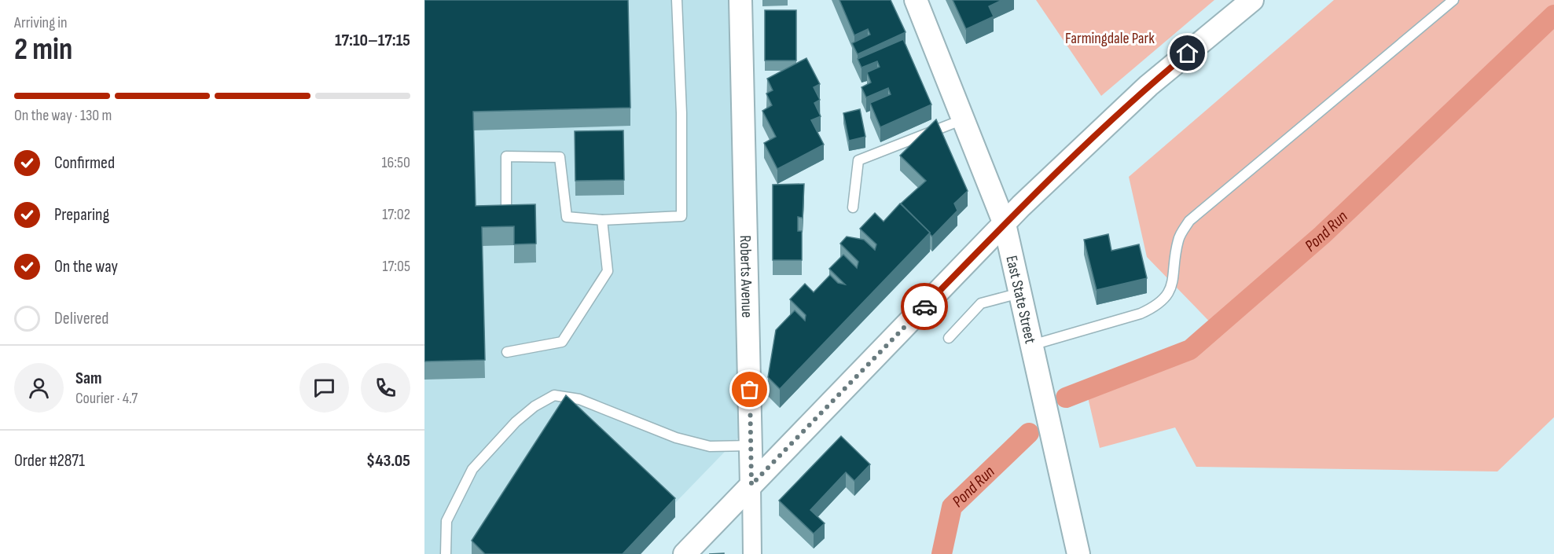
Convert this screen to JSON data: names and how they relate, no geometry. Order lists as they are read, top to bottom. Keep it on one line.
{"streets":{"street":["Roberts Avenue","East State Street"]},"water":["Pond Run"],"parks":["Farmingdale Park"],"page":{"heading":["2 min","Arriving in","17:10–17:15"],"panel":["Sam","Courier · 4.7","Order #2871","$43.05"],"bar":"On the way · 130 m","list":[["Confirmed","16:50"],["Preparing","17:02"],["On the way","17:05"],"Delivered"]}}
